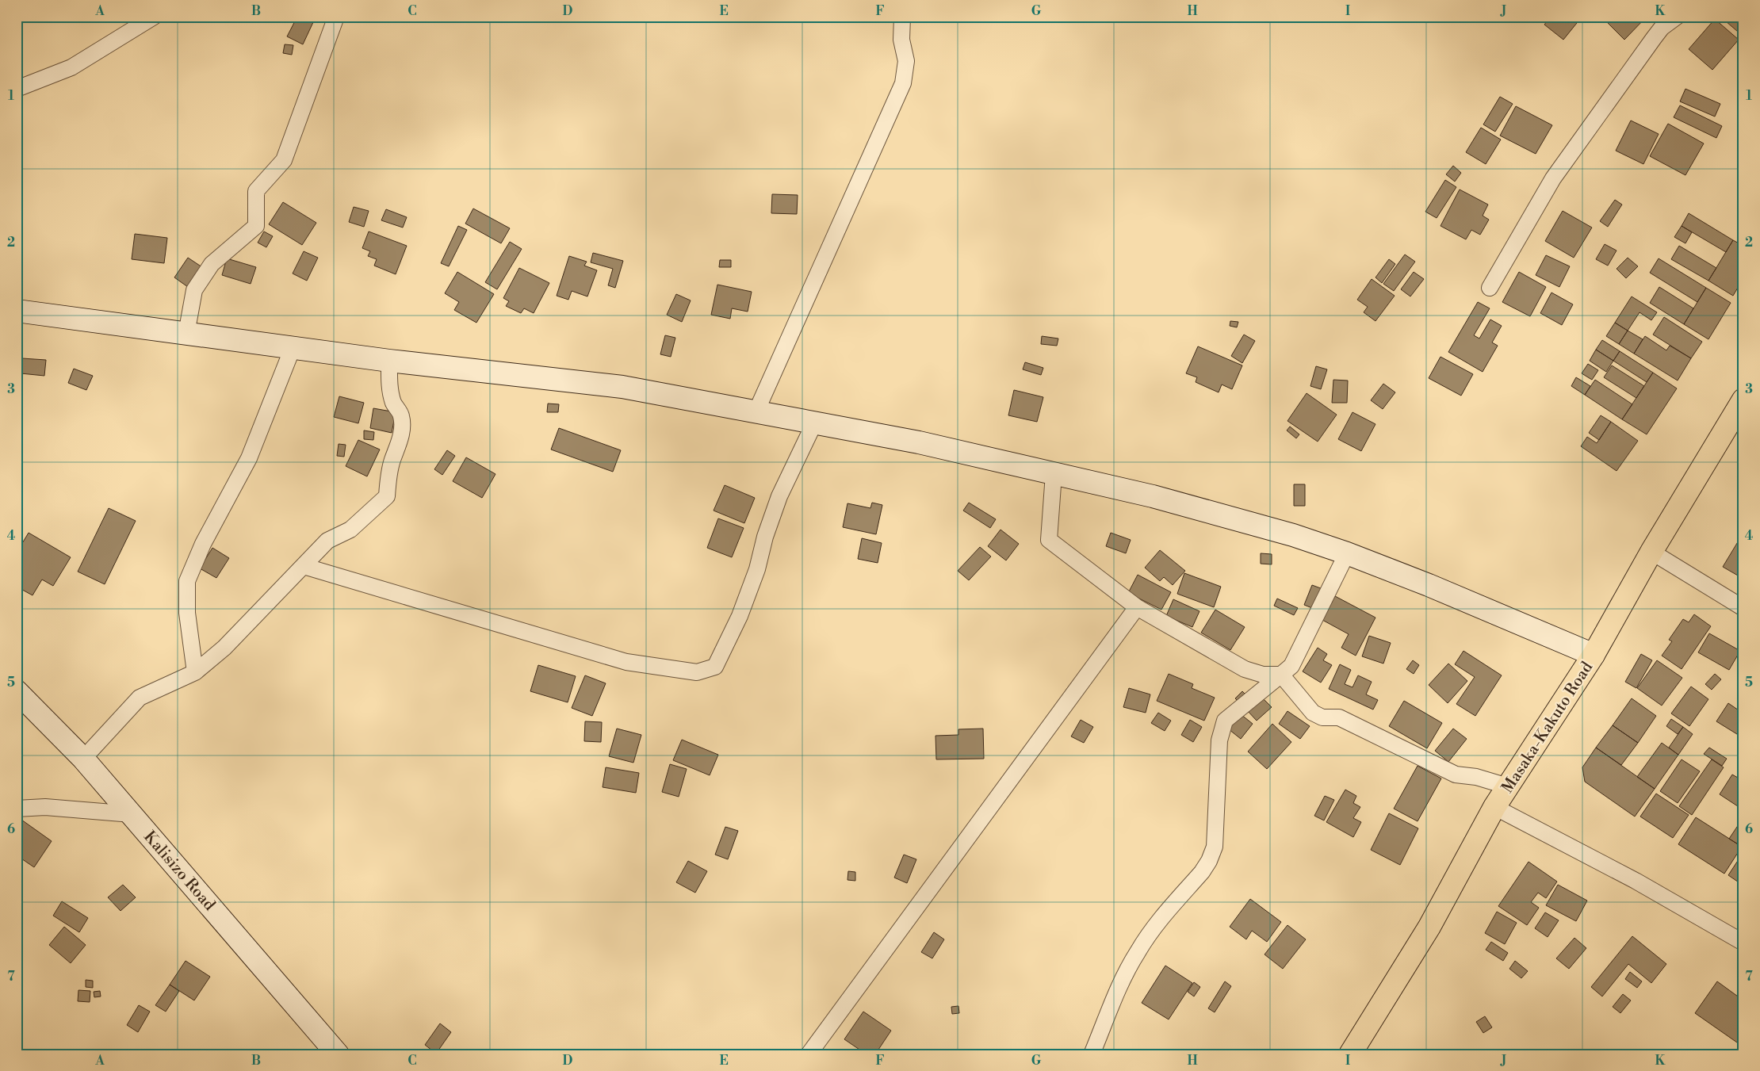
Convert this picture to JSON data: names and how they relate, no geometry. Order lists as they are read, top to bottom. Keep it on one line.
{"streets":{"highway":["Masaka-Kakuto Road"],"street":["Kalisizo Road"]},"grid":{"columns":["A","B","C","D","E","F","G","H","I","J","K"],"rows":["1","2","3","4","5","6","7"]}}
